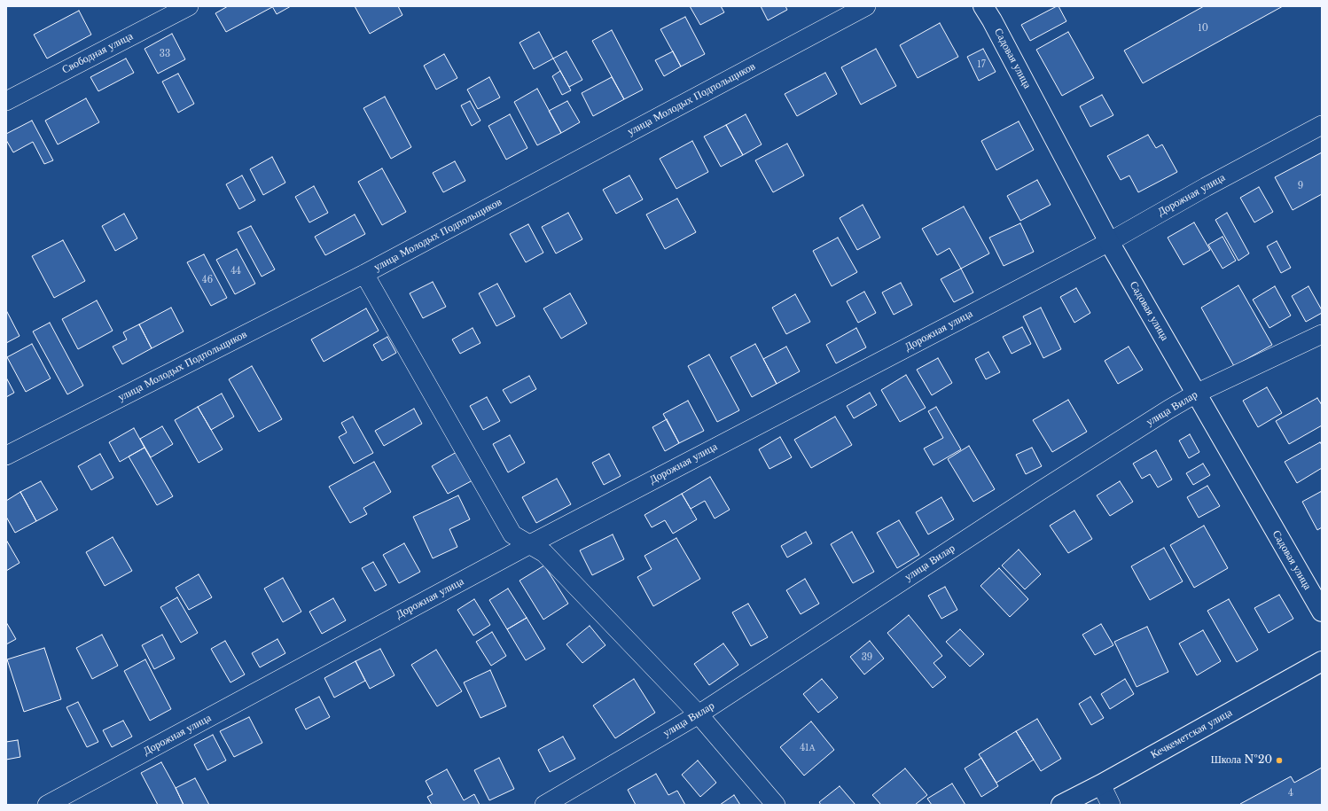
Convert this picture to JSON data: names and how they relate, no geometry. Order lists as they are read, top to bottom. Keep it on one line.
{"streets":{"main road":["Садовая улица","Кечкеметская улица"],"street":["Свободная улица","улица Молодых Подпольщиков","Дорожная улица","улица Вилар"]},"crossings":[["Садовая улица","Дорожная улица"],["Садовая улица","улица Вилар"]],"places":["Школа №20"],"house_numbers":["10","33","17","9","44","46","39","41А","4"]}
